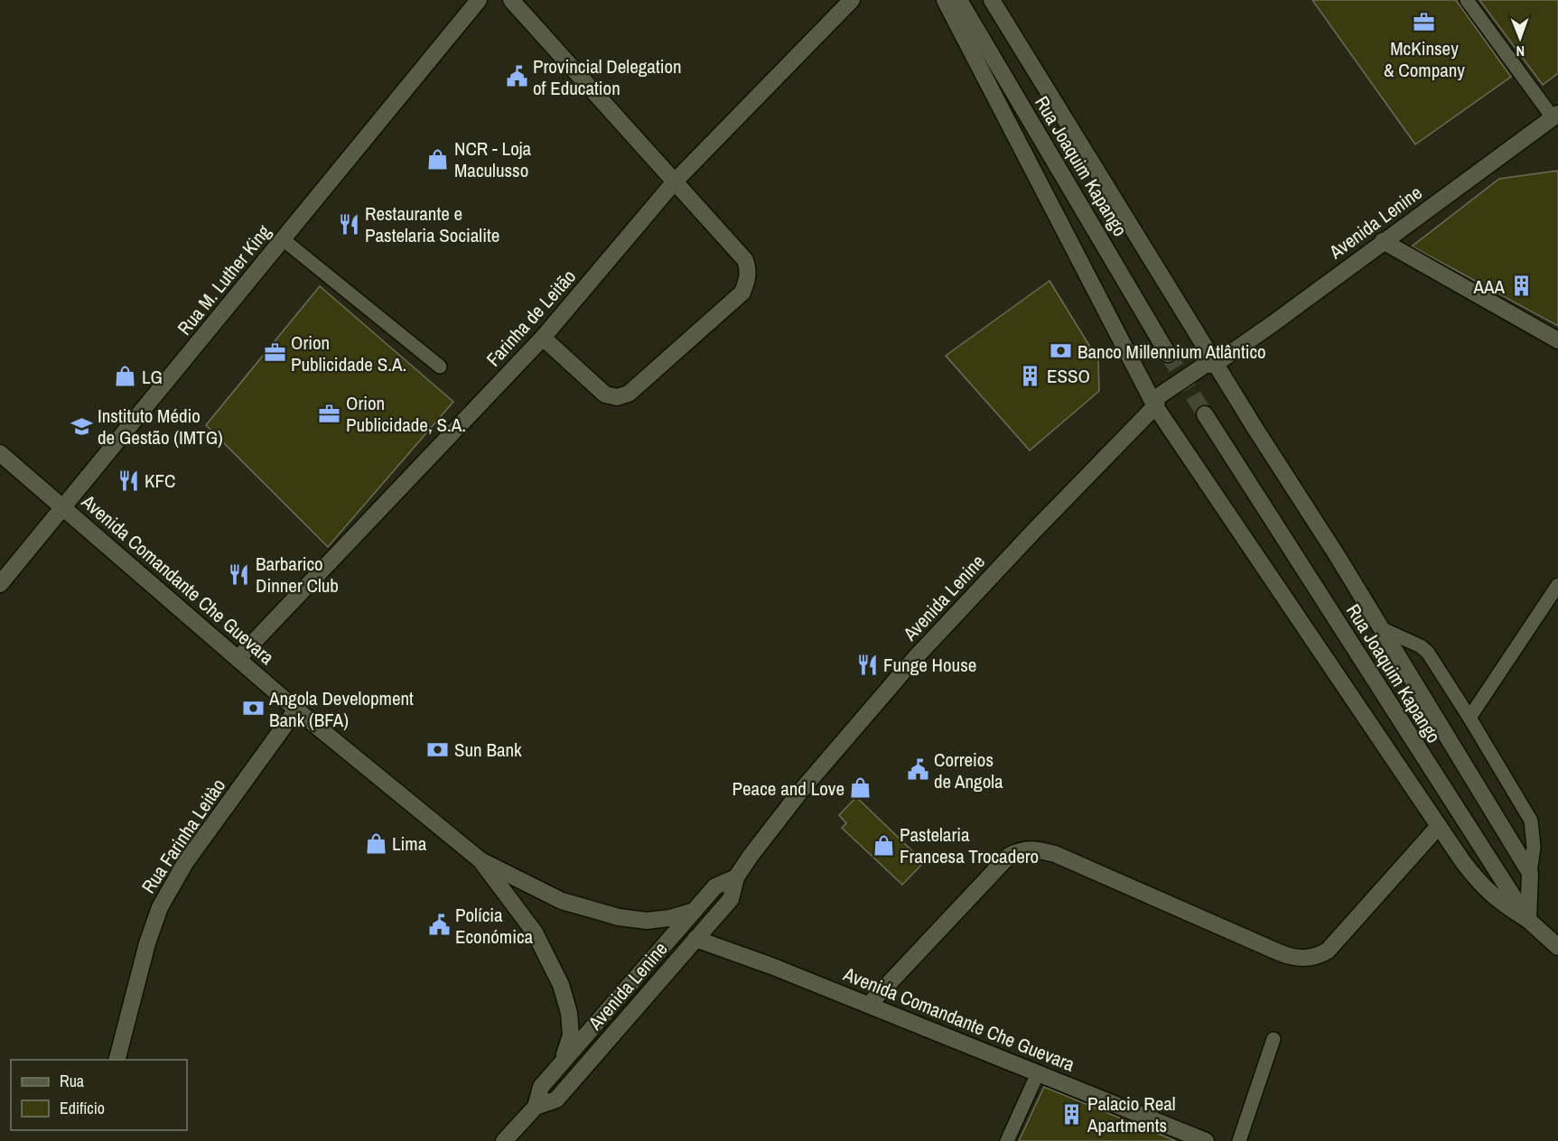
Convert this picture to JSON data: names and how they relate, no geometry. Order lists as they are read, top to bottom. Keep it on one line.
{"streets":{"street":["Rua Joaquim Kapango","Avenida Lenine","Rua M. Luther King","Farinha de Leitão","Avenida Comandante Che Guevara","Rua Farinha Leitào"]},"crossings":[["Avenida Lenine","Avenida Comandante Che Guevara"],["Rua M. Luther King","Avenida Comandante Che Guevara"],["Farinha de Leitão","Avenida Comandante Che Guevara"],["Avenida Comandante Che Guevara","Rua Farinha Leitào"]],"places":{"office":["McKinsey & Company","Orion Publicidade S.A.","Orion Publicidade, S.A."],"public building":["Provincial Delegation of Education","Correios de Angola","Polícia Económica"],"shop":["NCR - Loja Maculusso","LG","Peace and Love","Lima","Pastelaria Francesa Trocadero"],"restaurant":["Restaurante e Pastelaria Socialite","KFC","Barbarico Dinner Club","Funge House"],"building":["AAA","ESSO","Palacio Real Apartments"],"bank":["Banco Millennium Atlântico","Angola Development Bank (BFA)","Sun Bank"],"school or university":["Instituto Médio de Gestão (IMTG)"]},"legend":["Rua","Edifício"],"north":"bottom"}
